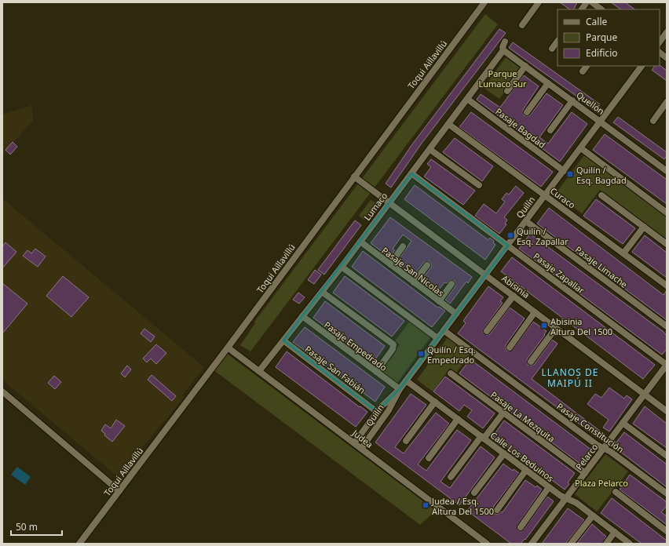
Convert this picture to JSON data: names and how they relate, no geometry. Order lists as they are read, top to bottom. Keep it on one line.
{"streets":{"street":["Toqui Aillavillú","Quellón","Pasaje Bagdad","Curaco","Lumaco","Quilín","Pasaje Limache","Pasaje San Nicolas","Pasaje Zapallar","Abisinia","Pasaje Empedrado","Pasaje San Fabián","Pasaje La Mezquita","Pasaje Constitución","Judea","Calle Los Beduinos","Pelarco"]},"crossings":[["Toqui Aillavillú","Abisinia"],["Toqui Aillavillú","Judea"],["Quellón","Lumaco"],["Quellón","Quilín"],["Pasaje Bagdad","Lumaco"],["Pasaje Bagdad","Quilín"],["Curaco","Lumaco"],["Curaco","Quilín"],["Lumaco","Pasaje San Nicolas"],["Lumaco","Pasaje Zapallar"],["Lumaco","Abisinia"],["Lumaco","Pasaje Empedrado"],["Lumaco","Pasaje San Fabián"],["Lumaco","Judea"],["Quilín","Pasaje Limache"],["Quilín","Pasaje San Nicolas"],["Quilín","Pasaje Zapallar"],["Quilín","Abisinia"],["Quilín","Pasaje Empedrado"],["Quilín","Pasaje San Fabián"],["Quilín","Pasaje Constitución"],["Quilín","Judea"],["Quilín","Calle Los Beduinos"],["Pasaje Zapallar","Pelarco"],["Abisinia","Pelarco"],["Pasaje La Mezquita","Pelarco"],["Pasaje Constitución","Pelarco"],["Calle Los Beduinos","Pelarco"]],"districts":["LLANOS DE MAIPÚ II"],"parks":["Parque Lumaco Sur","Plaza Pelarco"],"places":{"transit":["Quilín / Esq. Bagdad","Quilín / Esq. Zapallar","Abisinia Altura Del 1500","Quilín / Esq. Empedrado","Judea / Esq. Altura Del 1500"]},"legend":["Calle","Parque","Edificio"],"scale_bar":"50 m"}
